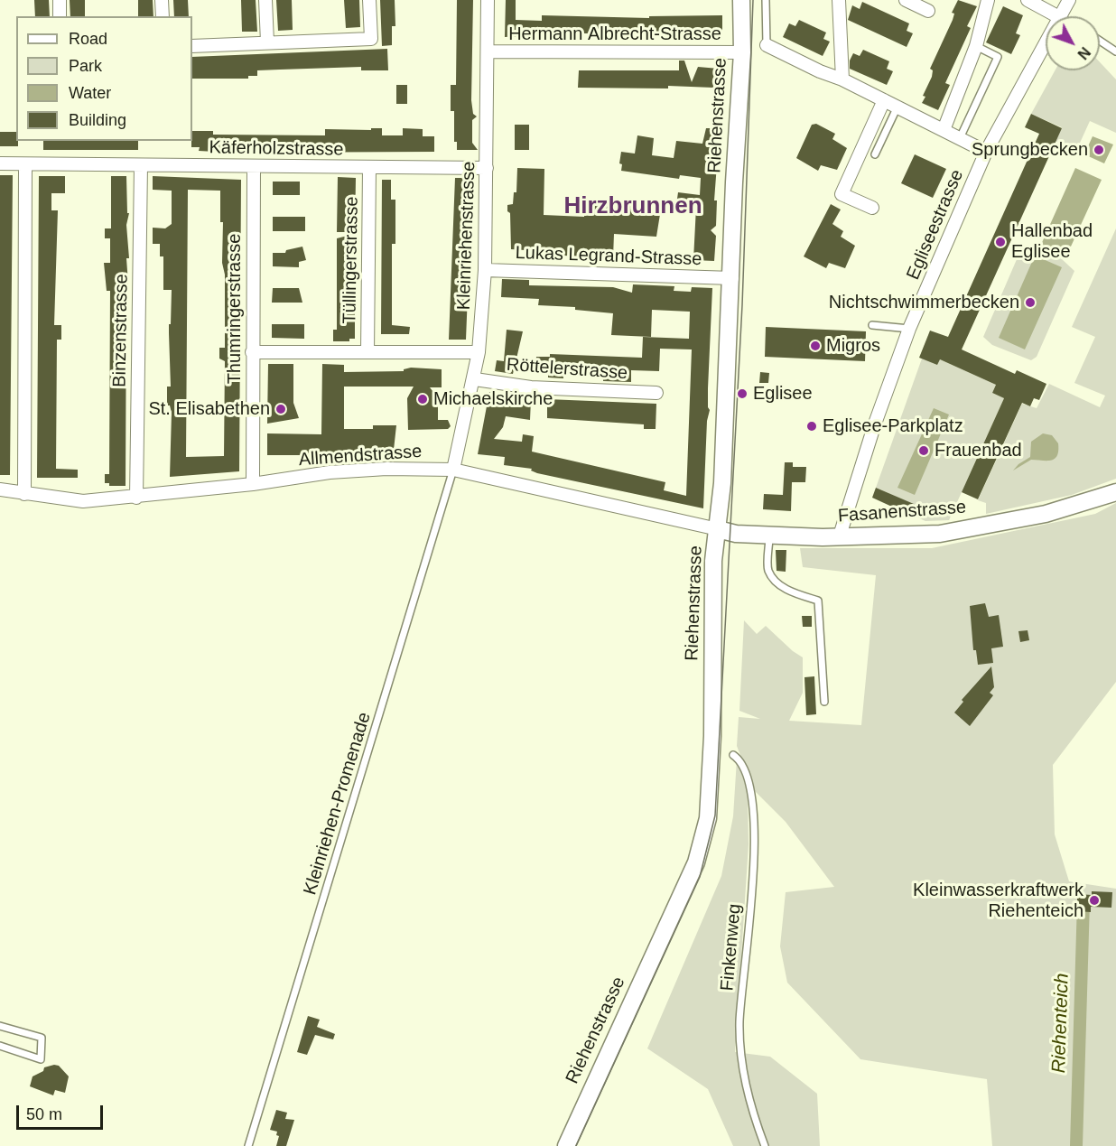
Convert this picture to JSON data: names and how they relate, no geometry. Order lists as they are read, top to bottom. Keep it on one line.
{"streets":{"main road":["Riehenstrasse","Fasanenstrasse"],"street":["Hermann Albrecht-Strasse","Käferholzstrasse","Egliseestrasse","Kleinriehenstrasse","Lukas Legrand-Strasse","Tüllingerstrasse","Thumringerstrasse","Binzenstrasse","Röttelerstrasse","Allmendstrasse"],"lane":["Kleinriehen-Promenade","Finkenweg"]},"crossings":[["Hermann Albrecht-Strasse","Riehenstrasse"],["Hermann Albrecht-Strasse","Kleinriehenstrasse"],["Riehenstrasse","Lukas Legrand-Strasse"],["Riehenstrasse","Allmendstrasse"],["Riehenstrasse","Fasanenstrasse"],["Käferholzstrasse","Kleinriehenstrasse"],["Käferholzstrasse","Tüllingerstrasse"],["Käferholzstrasse","Thumringerstrasse"],["Käferholzstrasse","Binzenstrasse"],["Egliseestrasse","Fasanenstrasse"],["Kleinriehenstrasse","Lukas Legrand-Strasse"],["Kleinriehenstrasse","Röttelerstrasse"],["Kleinriehenstrasse","Allmendstrasse"],["Kleinriehenstrasse","Kleinriehen-Promenade"],["Thumringerstrasse","Allmendstrasse"],["Binzenstrasse","Allmendstrasse"],["Allmendstrasse","Fasanenstrasse"],["Allmendstrasse","Kleinriehen-Promenade"]],"districts":["Hirzbrunnen"],"water":["Riehenteich"],"places":["Sprungbecken","Hallenbad Eglisee","Nichtschwimmerbecken","Migros","Eglisee","Michaelskirche","St. Elisabethen","Eglisee-Parkplatz","Frauenbad","Kleinwasserkraftwerk Riehenteich"],"legend":["Road","Park","Water","Building"],"scale_bar":"50 m","north":"bottom right"}
